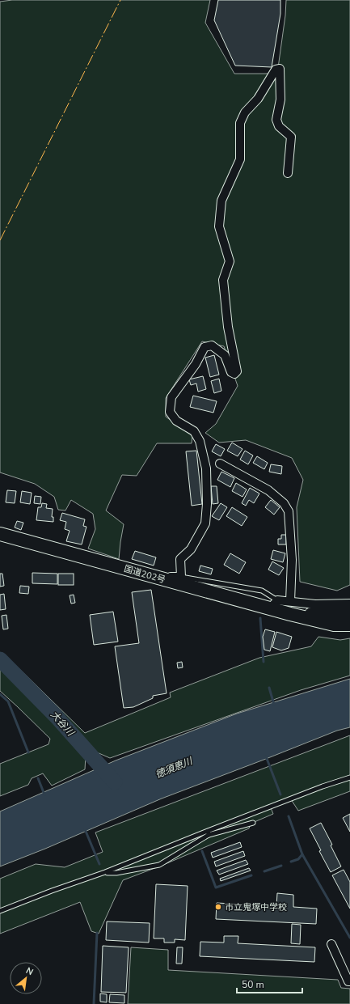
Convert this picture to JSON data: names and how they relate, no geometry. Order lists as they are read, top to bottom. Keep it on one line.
{"streets":{"highway":["国道202号"]},"water":["大谷川","徳須恵川"],"places":["市立鬼塚中学校"],"scale_bar":"50 m","north":"top right"}
